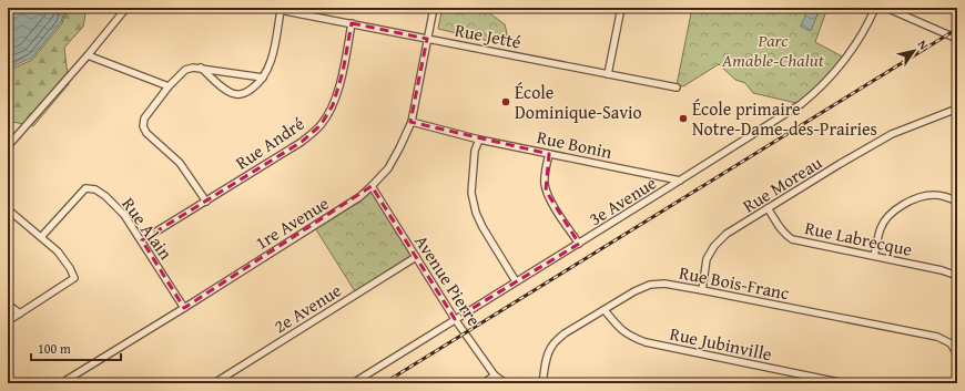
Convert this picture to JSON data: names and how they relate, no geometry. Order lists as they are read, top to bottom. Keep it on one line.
{"streets":{"street":["Rue Jetté","Rue André","Rue Bonin","Rue Moreau","3e Avenue","1re Avenue","Rue Alain","Rue Labrecque","Avenue Pierre","Rue Bois-Franc","2e Avenue","Rue Jubinville"]},"crossings":[["Rue Jetté","Rue André"],["Rue Jetté","1re Avenue"],["Rue André","Rue Alain"],["Rue Bonin","3e Avenue"],["Rue Bonin","1re Avenue"],["Rue Moreau","Rue Labrecque"],["Rue Moreau","Rue Bois-Franc"],["3e Avenue","Avenue Pierre"],["1re Avenue","Rue Alain"],["1re Avenue","Avenue Pierre"],["Avenue Pierre","2e Avenue"],["Rue Bois-Franc","Rue Jubinville"]],"parks":["Parc Amable-Chalut"],"places":["École Dominique-Savio","École primaire Notre-Dame-des-Prairies"],"scale_bar":"100 m","north":"top right"}
